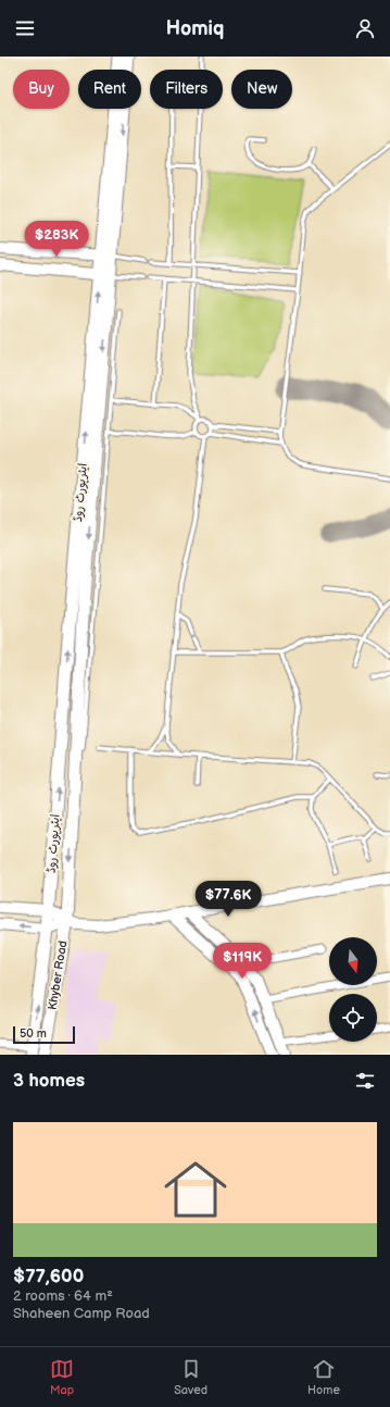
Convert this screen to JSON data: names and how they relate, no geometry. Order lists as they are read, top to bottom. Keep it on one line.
{"streets":{"main road":["ایئرپورٹ روڈ","Khyber Road"]},"crossings":[["ایئرپورٹ روڈ","Khyber Road"]],"one_way":["ایئرپورٹ روڈ"],"scale_bar":"50 m","north":"bottom","page":{"header":"Homiq","chip":["Buy","Rent","Filters","New"],"price":["$283K","$77.6K","$119K"],"scale":"50 m","heading":"3 homes","list":[{"name":"$77,600","note":"2 rooms · 64 m² · Shaheen Camp Road"}],"tabs":["Map","Saved","Home"]}}
